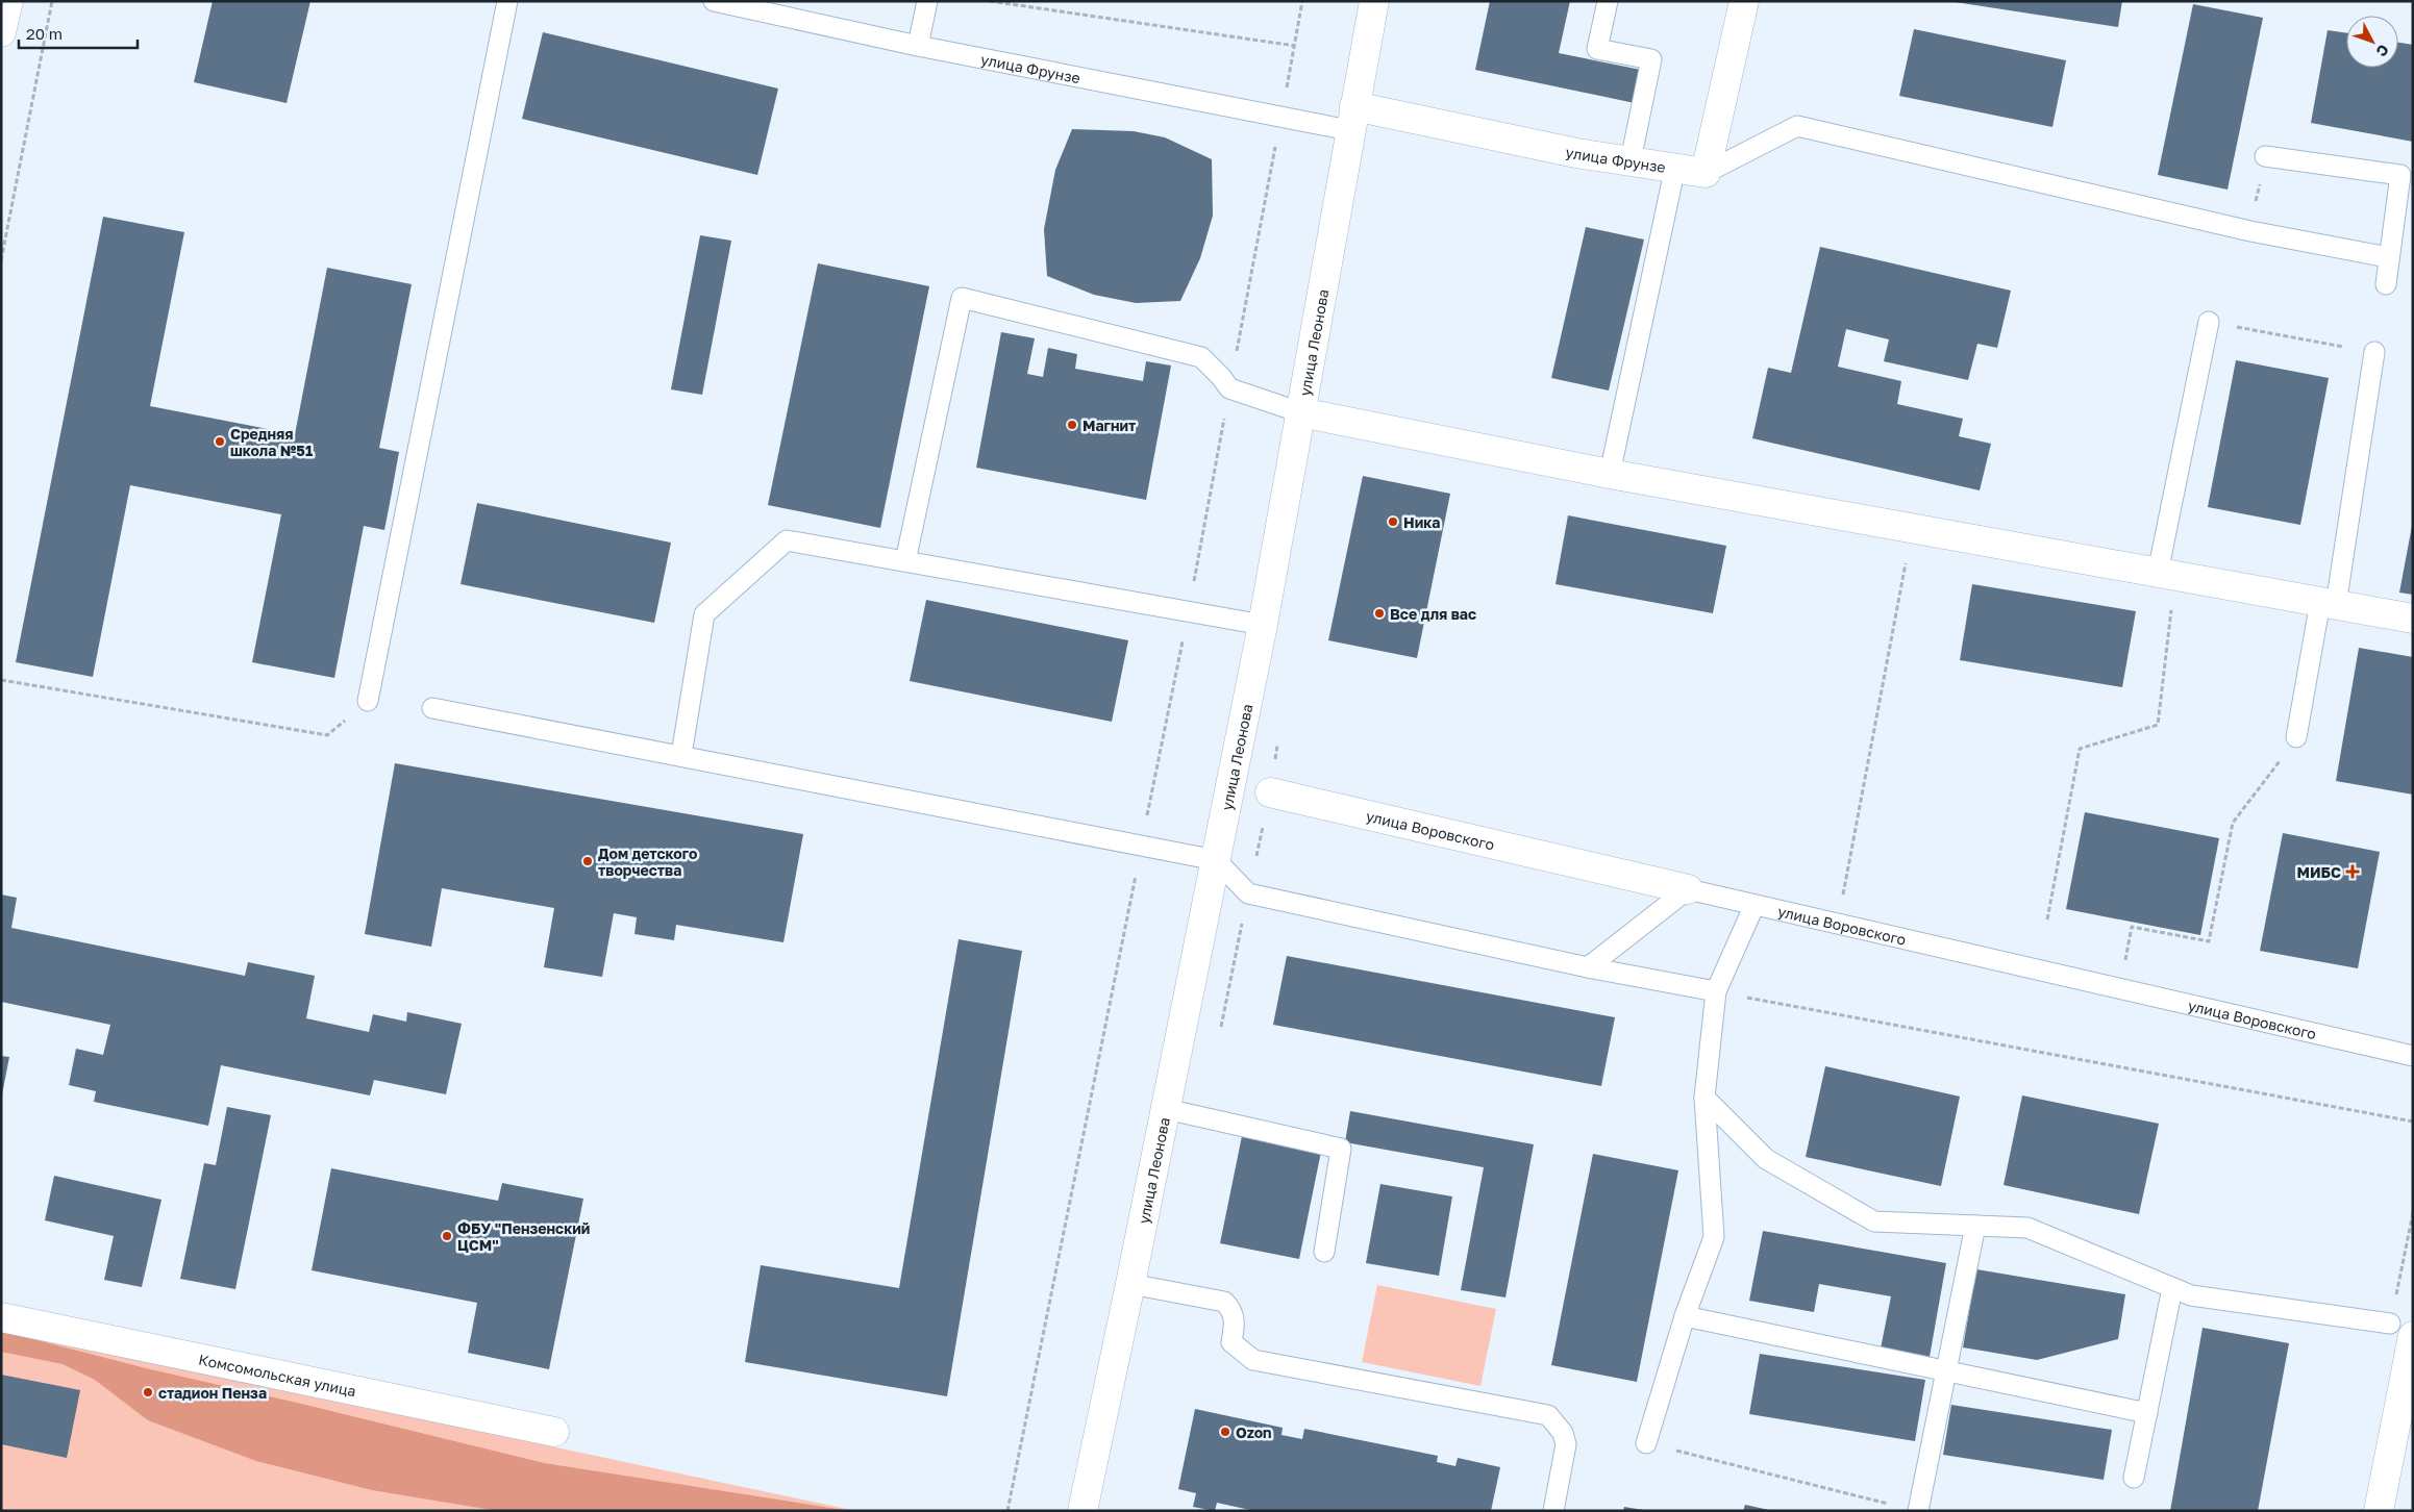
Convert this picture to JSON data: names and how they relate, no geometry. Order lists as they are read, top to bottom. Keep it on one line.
{"streets":{"street":["улица Фрунзе","улица Леонова","улица Воровского","Комсомольская улица"]},"crossings":[["улица Фрунзе","улица Леонова"]],"places":{"other":["Магнит","Средняя школа №51","Ника","Все для вас","Дом детского творчества","ФБУ \"Пензенский ЦСМ\"","стадион Пенза","Ozon"],"health":["МИБС"]},"scale_bar":"20 m","north":"bottom right"}
